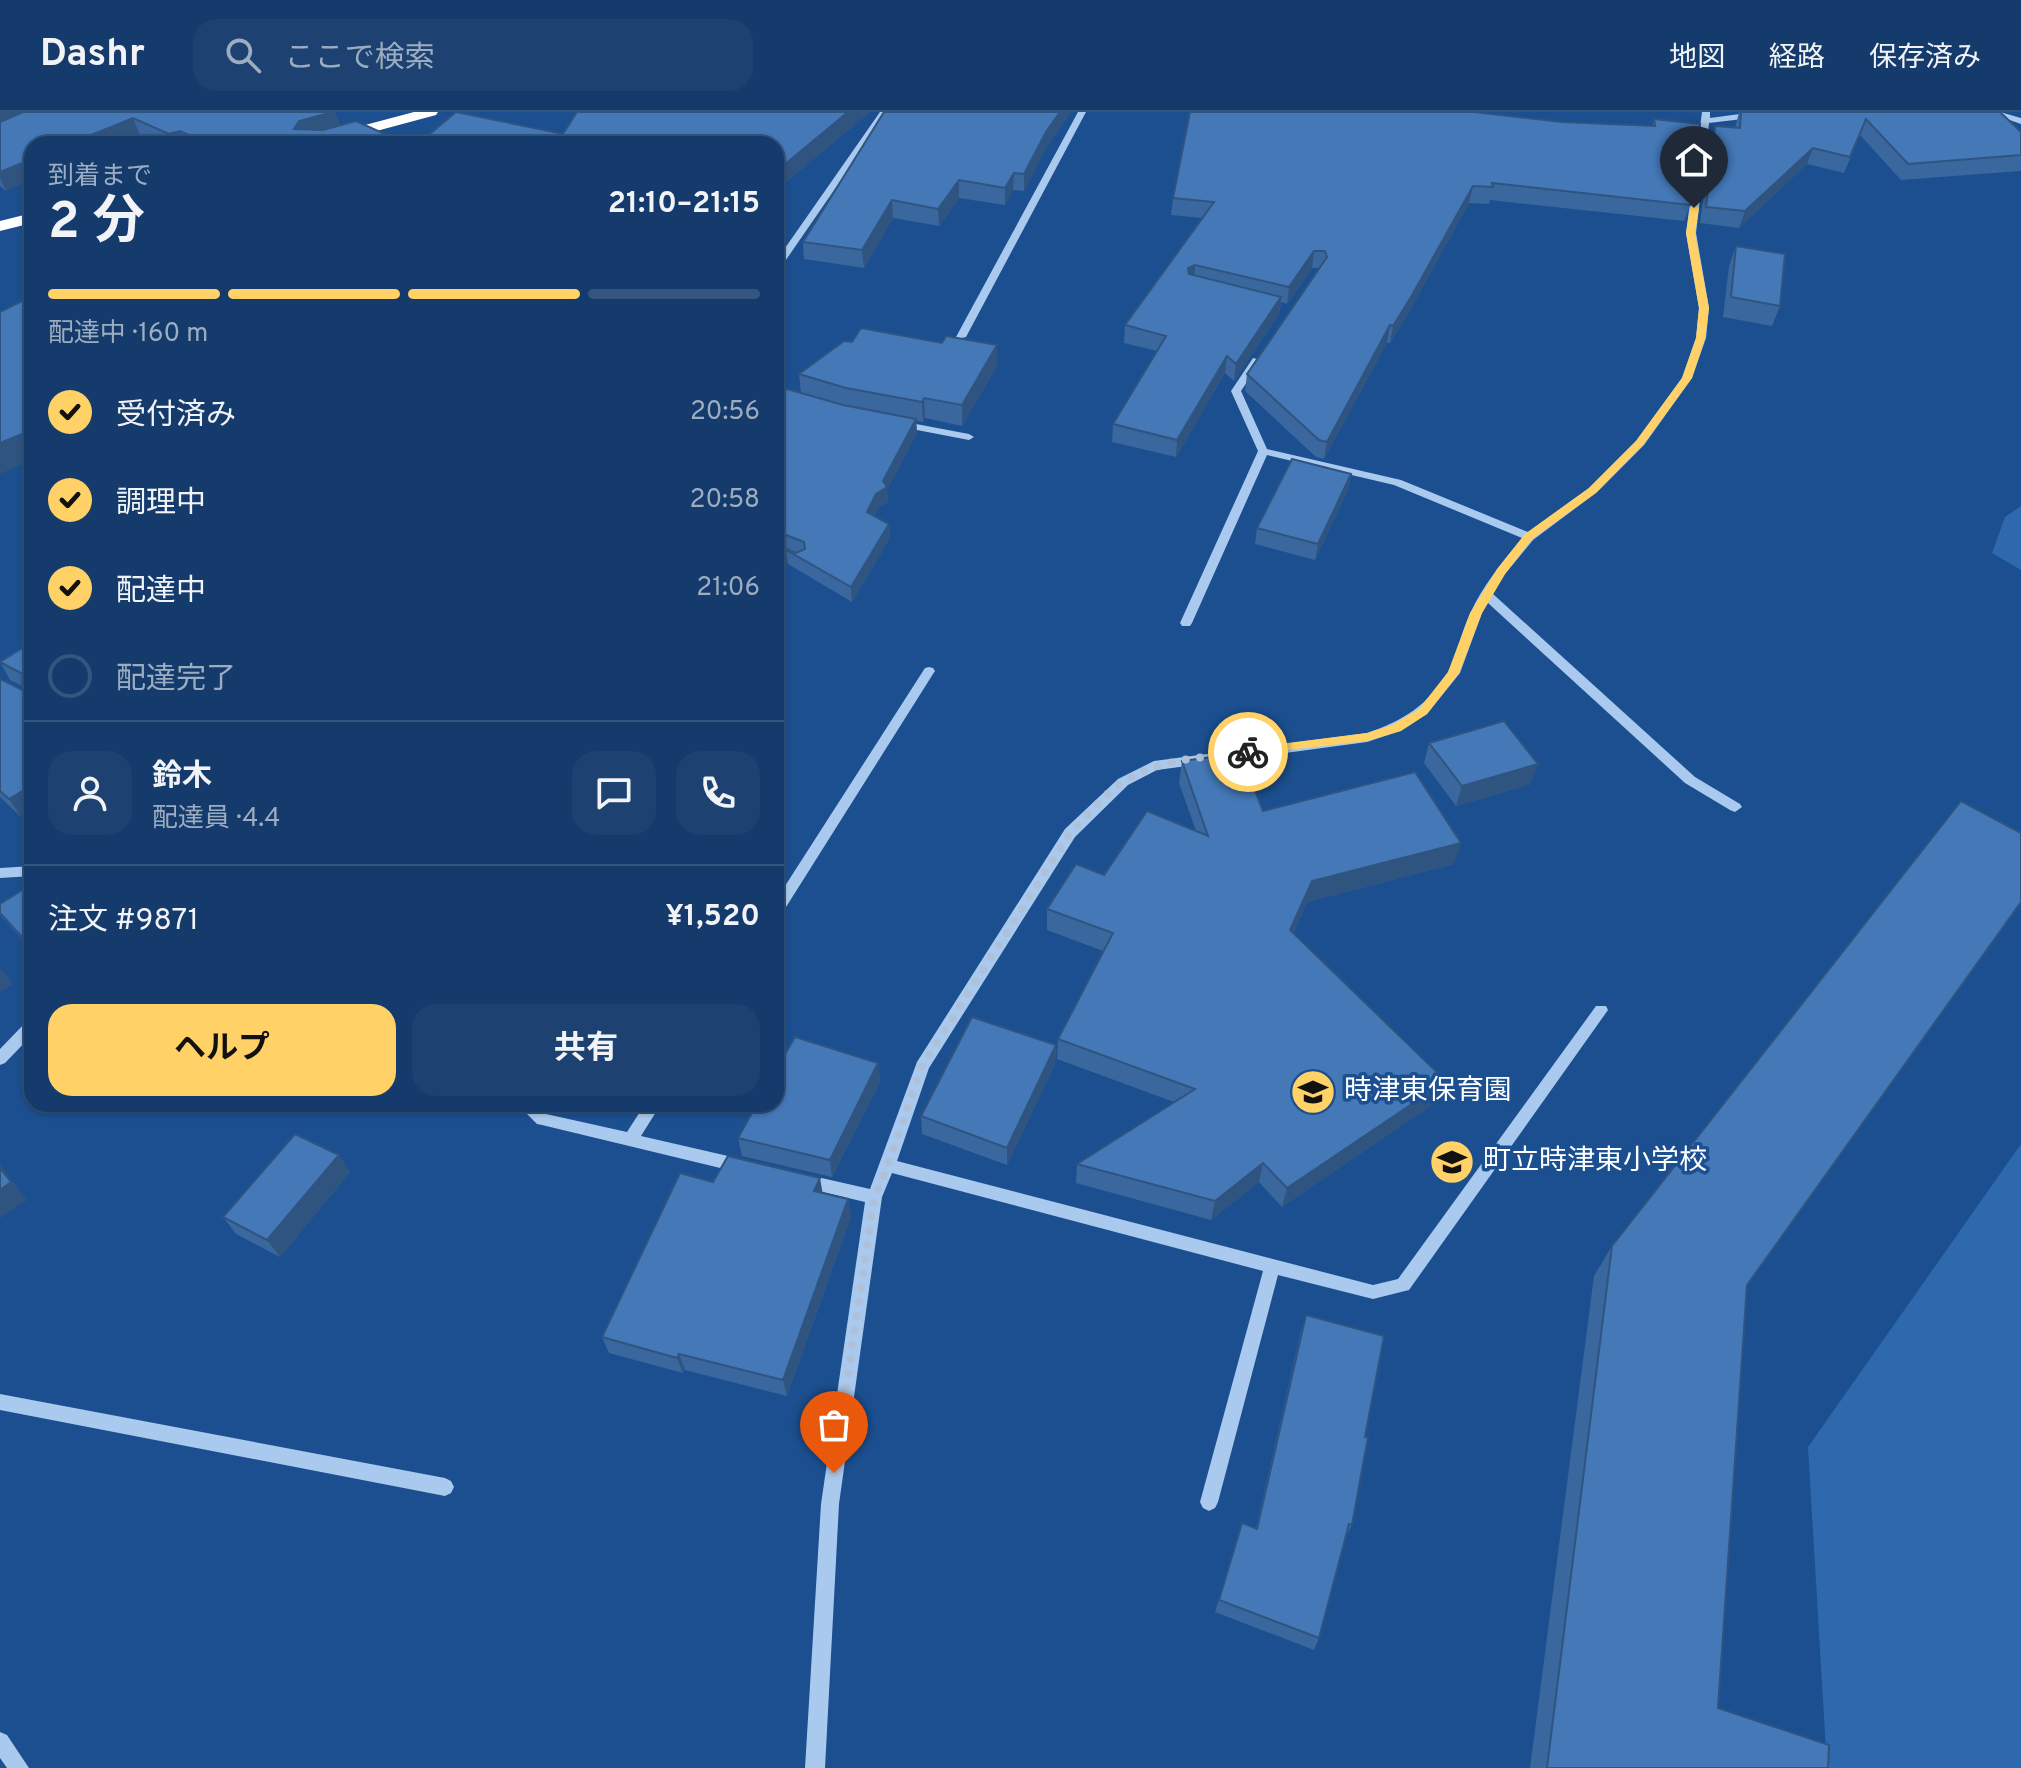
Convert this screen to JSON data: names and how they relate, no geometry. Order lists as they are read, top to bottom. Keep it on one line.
{"places":{"school or university":["時津東保育園","町立時津東小学校"]},"page":{"header":"Dashr","search":"ここで検索","nav":["地図","経路","保存済み"],"heading":["2 分","到着まで","21:10–21:15"],"panel":["鈴木","配達員 · 4.4","注文 #9871","¥1,520"],"bar":"配達中 · 160 m","list":[["受付済み","20:56"],["調理中","20:58"],["配達中","21:06"],"配達完了"],"buttons":["ヘルプ","共有"]}}
